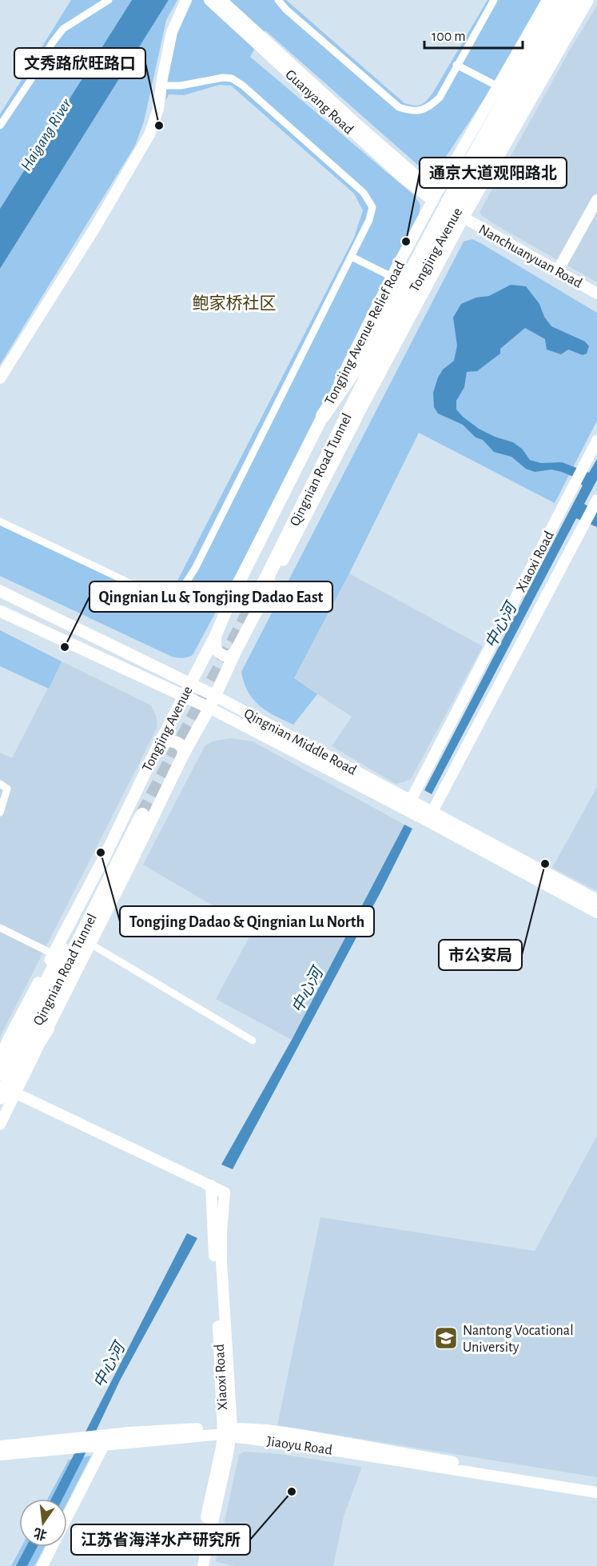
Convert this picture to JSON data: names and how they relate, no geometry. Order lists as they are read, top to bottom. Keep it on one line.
{"streets":{"highway":["Tongjing Avenue","Qingnian Road Tunnel"],"main road":["Qingnian Middle Road"],"street":["Guanyang Road","Nanchuanyuan Road","Tongjing Avenue Relief Road","Xiaoxi Road","Jiaoyu Road"]},"crossings":[["Guanyang Road","Tongjing Avenue Relief Road"],["Tongjing Avenue","Tongjing Avenue Relief Road"],["Tongjing Avenue","Qingnian Road Tunnel"],["Tongjing Avenue","Qingnian Middle Road"],["Xiaoxi Road","Qingnian Middle Road"],["Xiaoxi Road","Jiaoyu Road"]],"districts":["鲍家桥社区"],"water":["Haigang River","中心河"],"places":{"other":["文秀路欣旺路口","通京大道观阳路北","Qingnian Lu & Tongjing Dadao East","Tongjing Dadao & Qingnian Lu North","市公安局","江苏省海洋水产研究所"],"school or university":["Nantong Vocational University"]},"scale_bar":"100 m","north":"bottom"}
